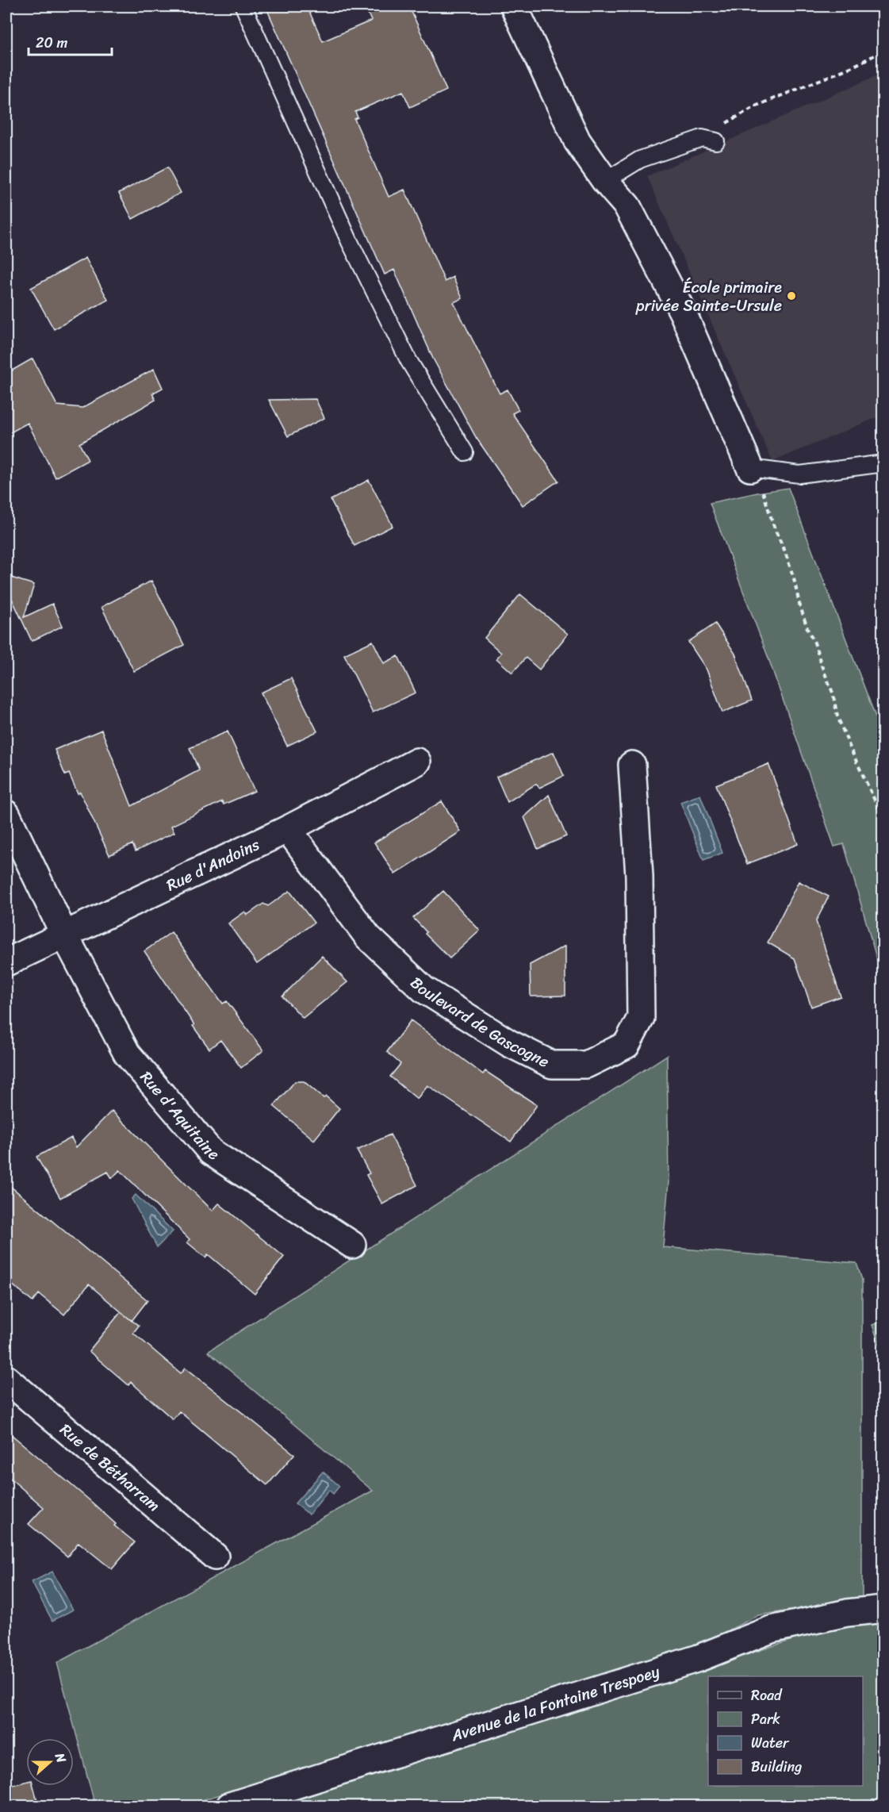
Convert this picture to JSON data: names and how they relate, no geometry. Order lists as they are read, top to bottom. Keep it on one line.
{"streets":{"street":["Rue d'Andoins","Boulevard de Gascogne","Rue d'Aquitaine","Rue de Bétharram","Avenue de la Fontaine Trespoey"]},"crossings":[["Rue d'Andoins","Boulevard de Gascogne"],["Rue d'Andoins","Rue d'Aquitaine"]],"places":["École primaire privée Sainte-Ursule"],"legend":["Road","Park","Water","Building"],"scale_bar":"20 m","north":"right"}
